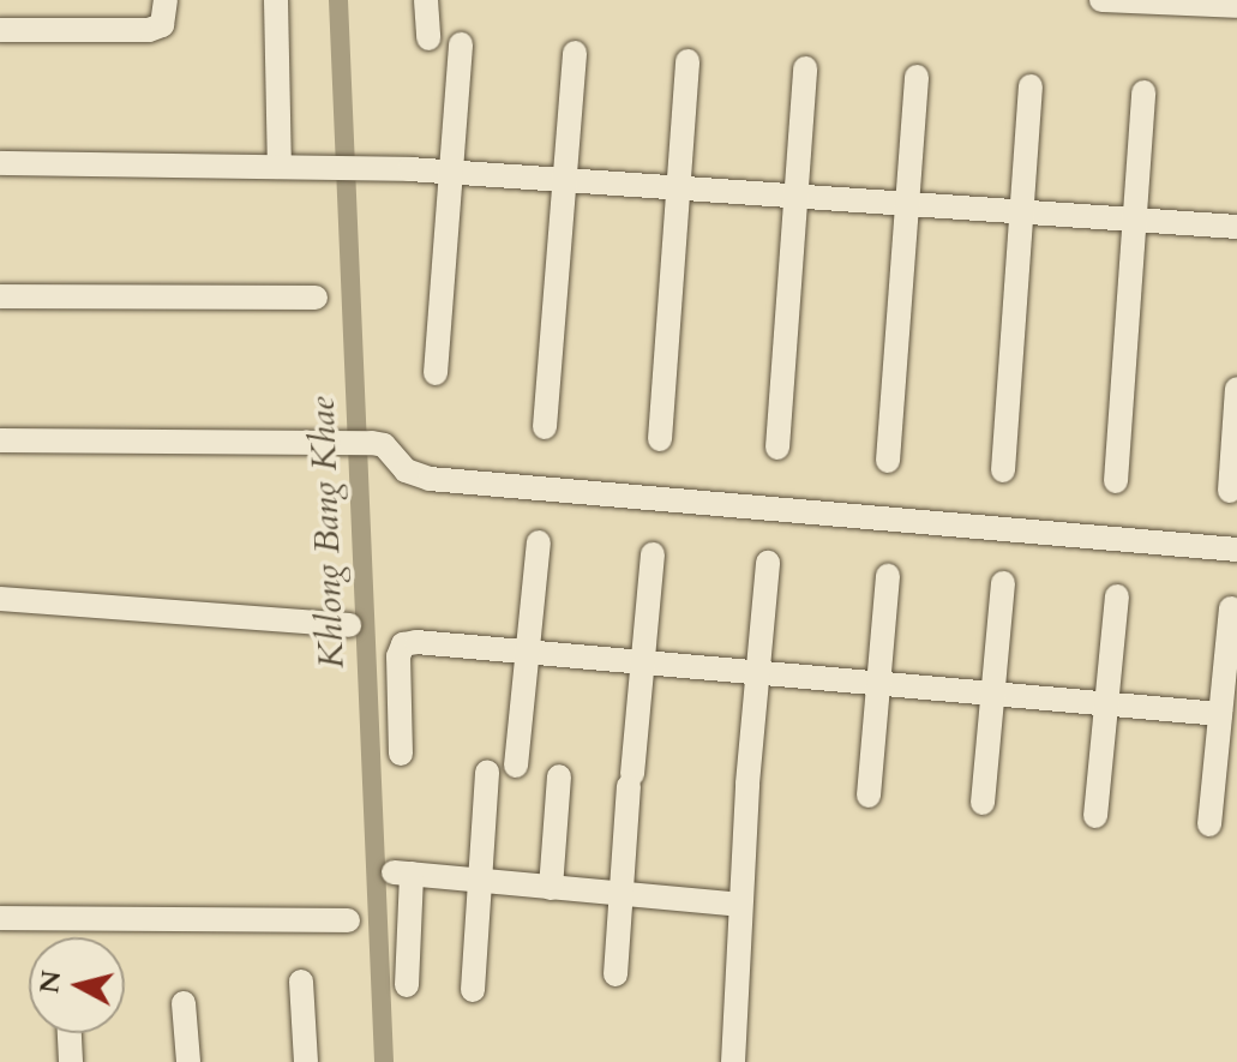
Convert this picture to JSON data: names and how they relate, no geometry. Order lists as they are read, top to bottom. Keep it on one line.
{"water":["Khlong Bang Khae"],"north":"left"}
